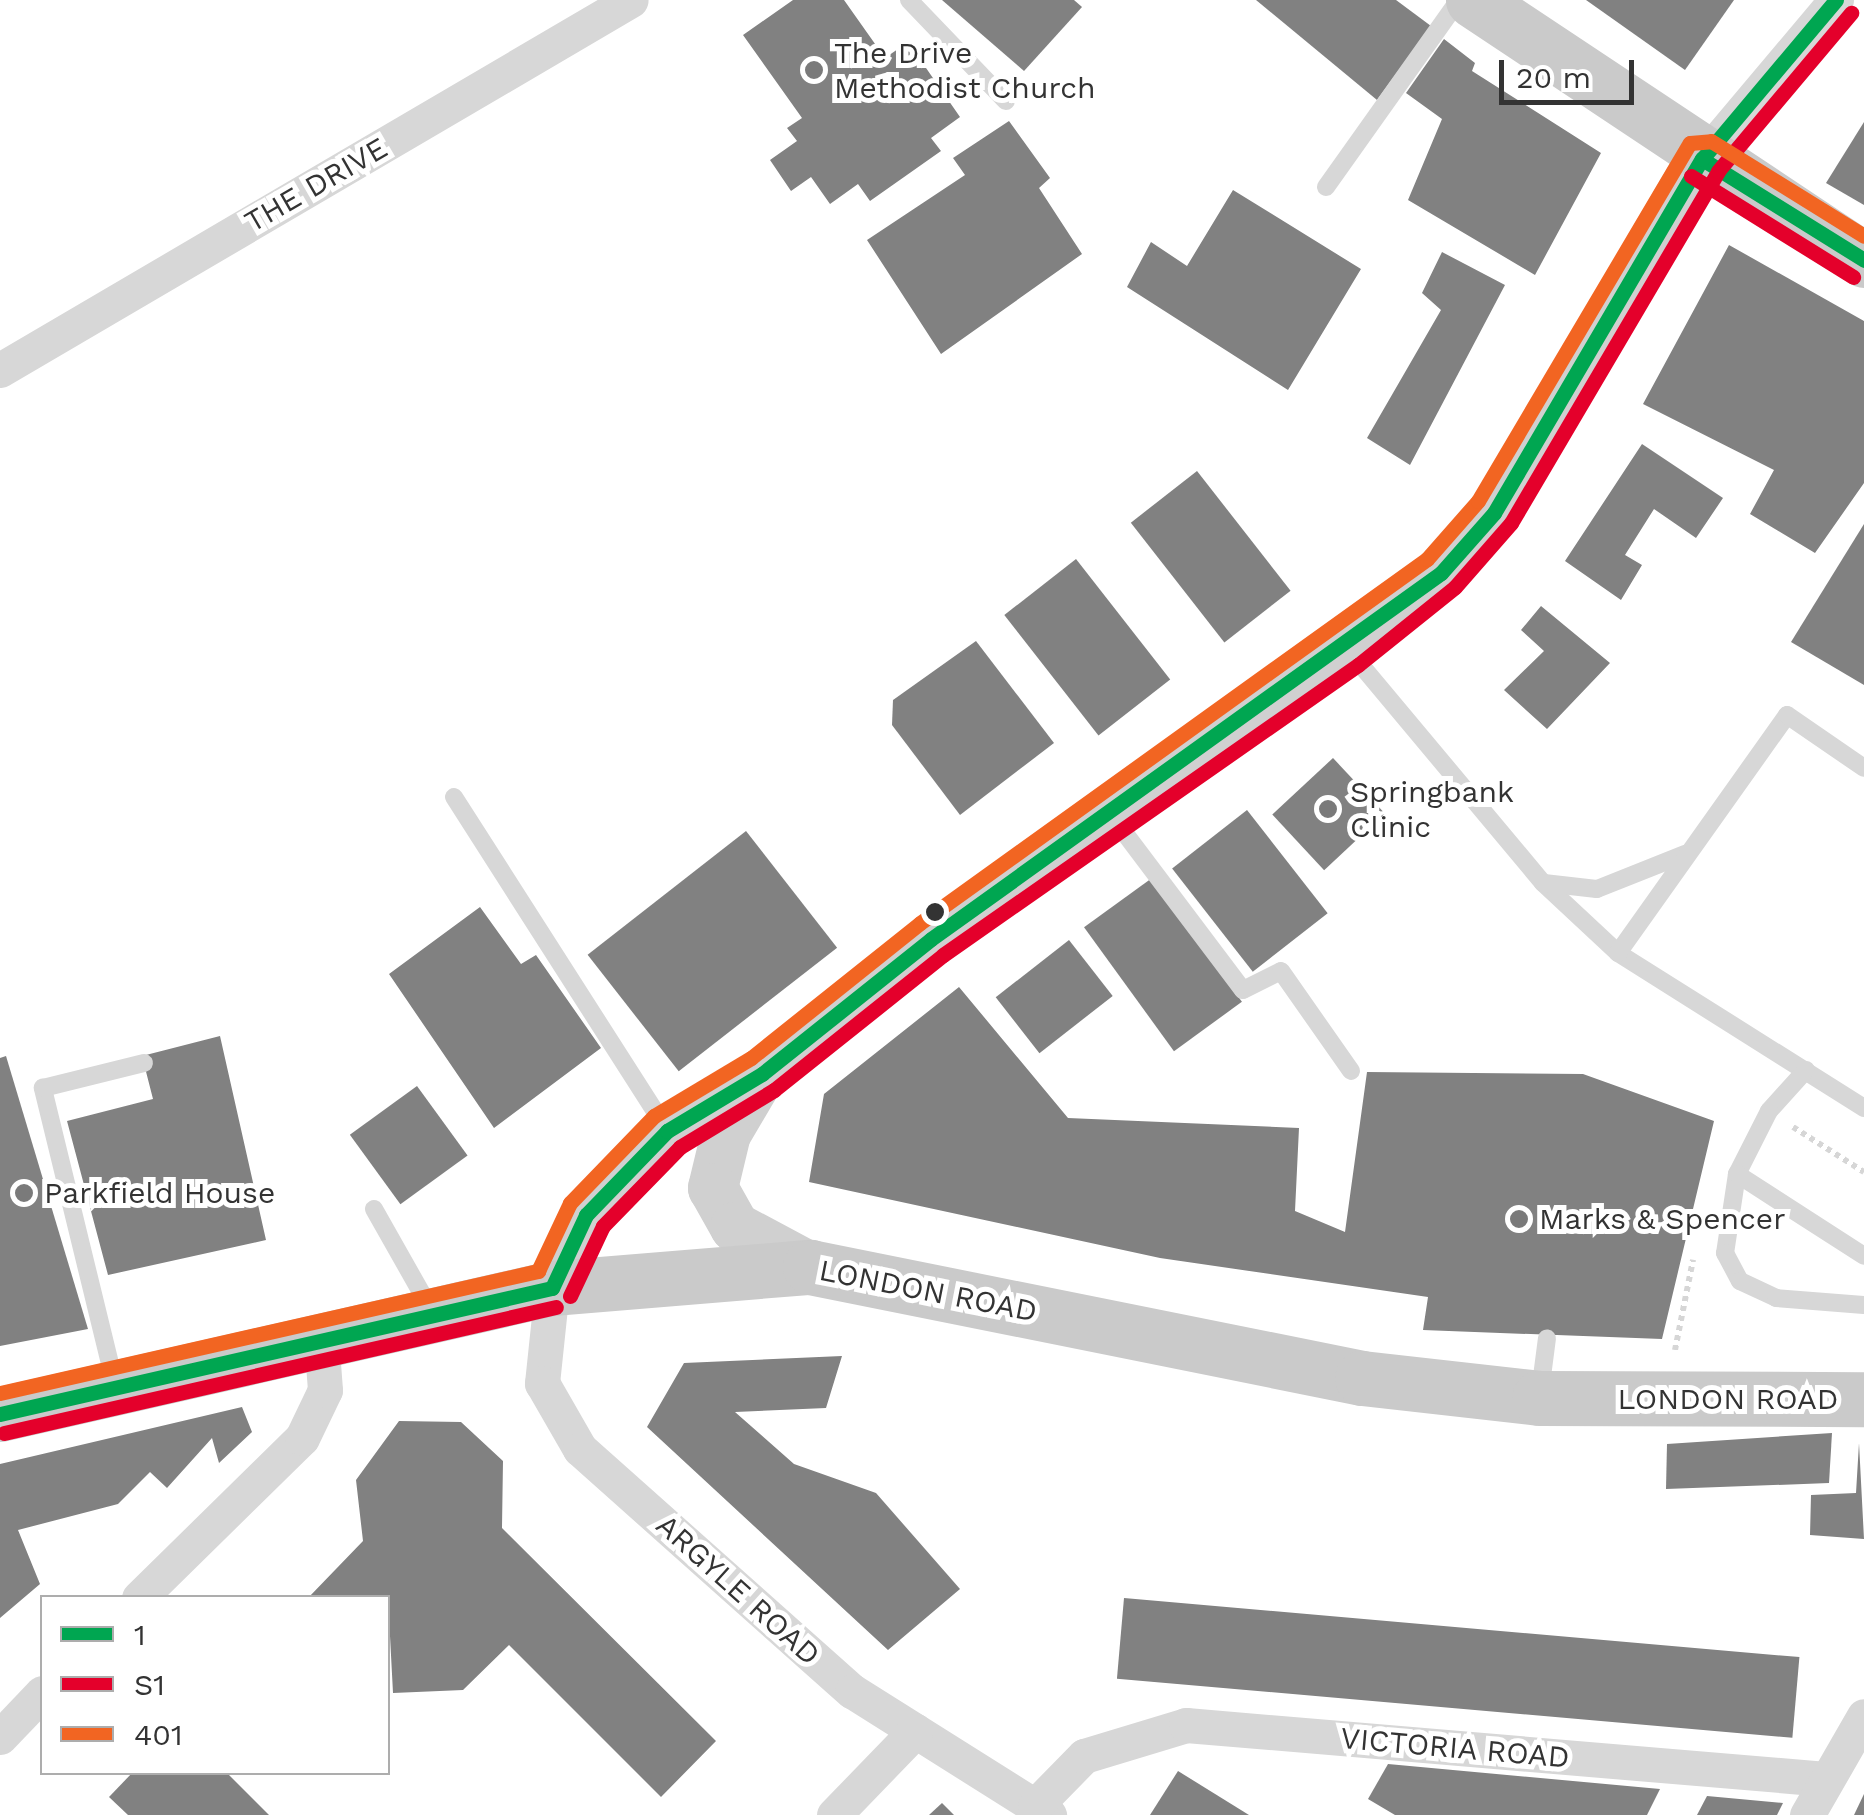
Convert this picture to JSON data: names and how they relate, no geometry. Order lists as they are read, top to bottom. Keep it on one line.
{"streets":{"main road":["LONDON ROAD"],"street":["THE DRIVE","ARGYLE ROAD","VICTORIA ROAD"]},"crossings":[["LONDON ROAD","ARGYLE ROAD"],["ARGYLE ROAD","VICTORIA ROAD"]],"places":["The Drive Methodist Church","Springbank Clinic","Parkfield House","Marks & Spencer"],"lines":["transit line 1","transit line S1","transit line 401"],"legend":["1","S1","401"],"scale_bar":"20 m"}
